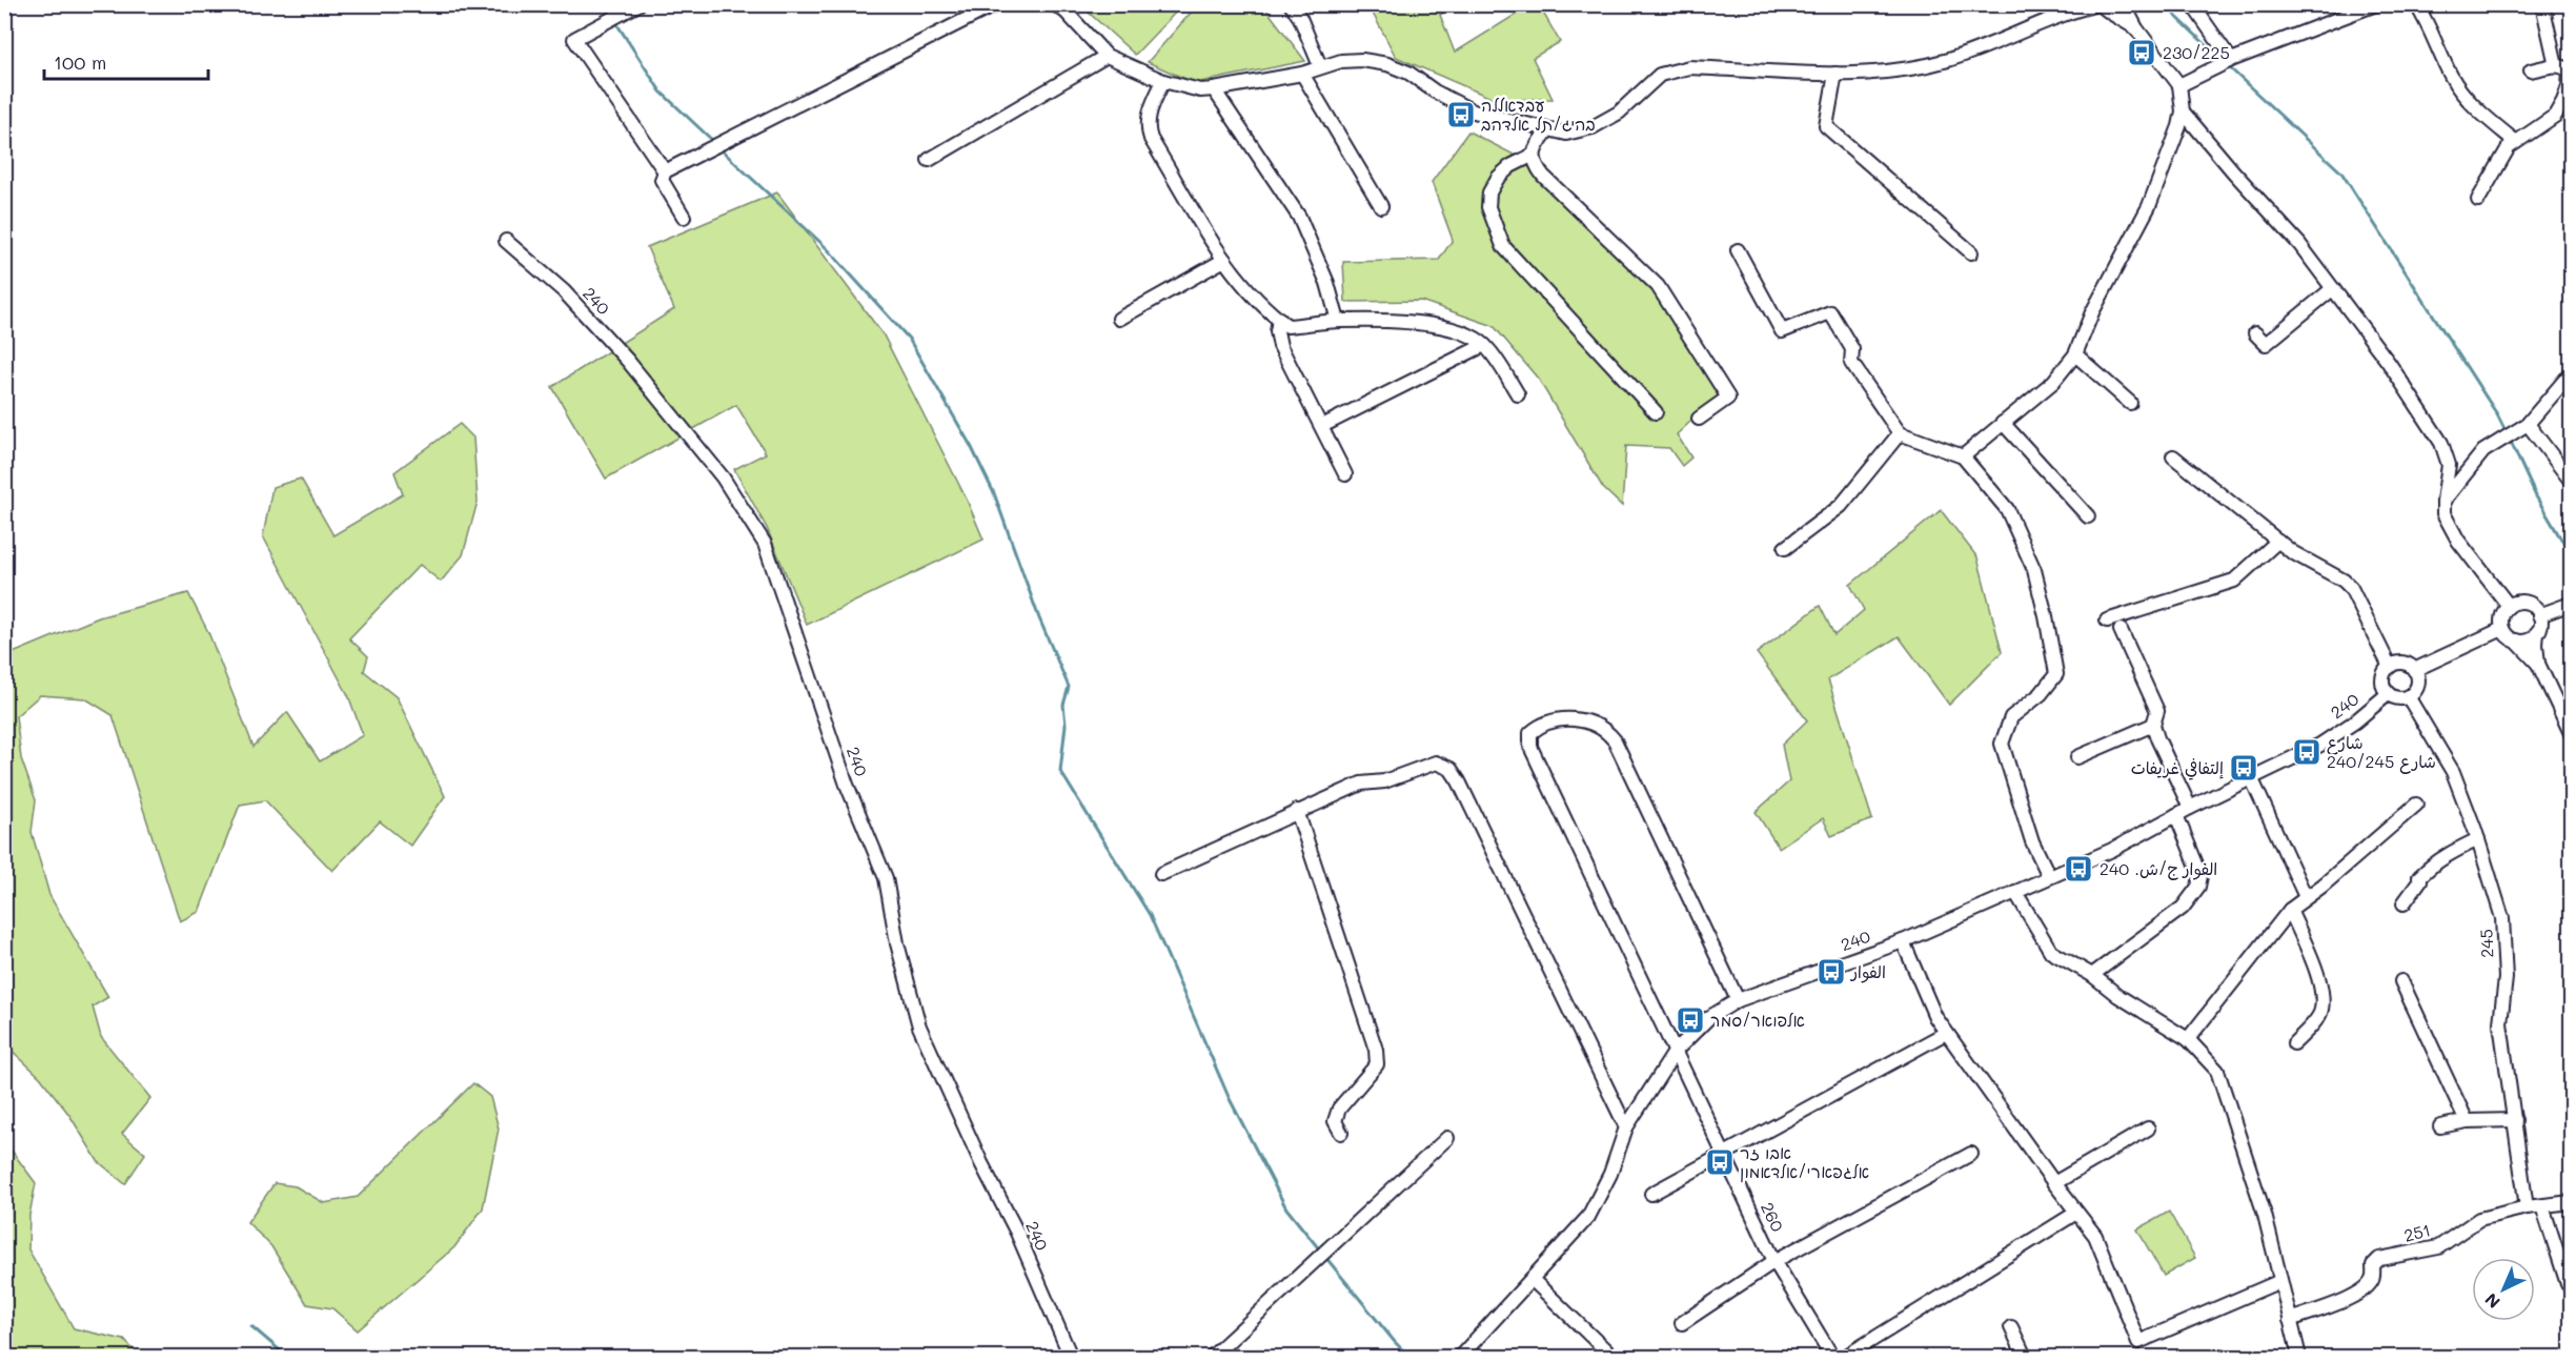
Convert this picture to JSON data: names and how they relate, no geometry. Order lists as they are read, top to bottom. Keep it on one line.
{"streets":{"street":["240","245","260","251"]},"crossings":[["240","245"],["240","260"],["245","251"]],"places":{"bus stop":["230/225","עבדאללה בהיג/תל אלדהב","شارع 240/شارع 245","إلتفافي غريفات","الفوار ج/ش. 240","الفوار","אלפואר/סמר","אבו זר אלגפארי/אלדאמון"]},"scale_bar":"100 m","north":"bottom left"}
